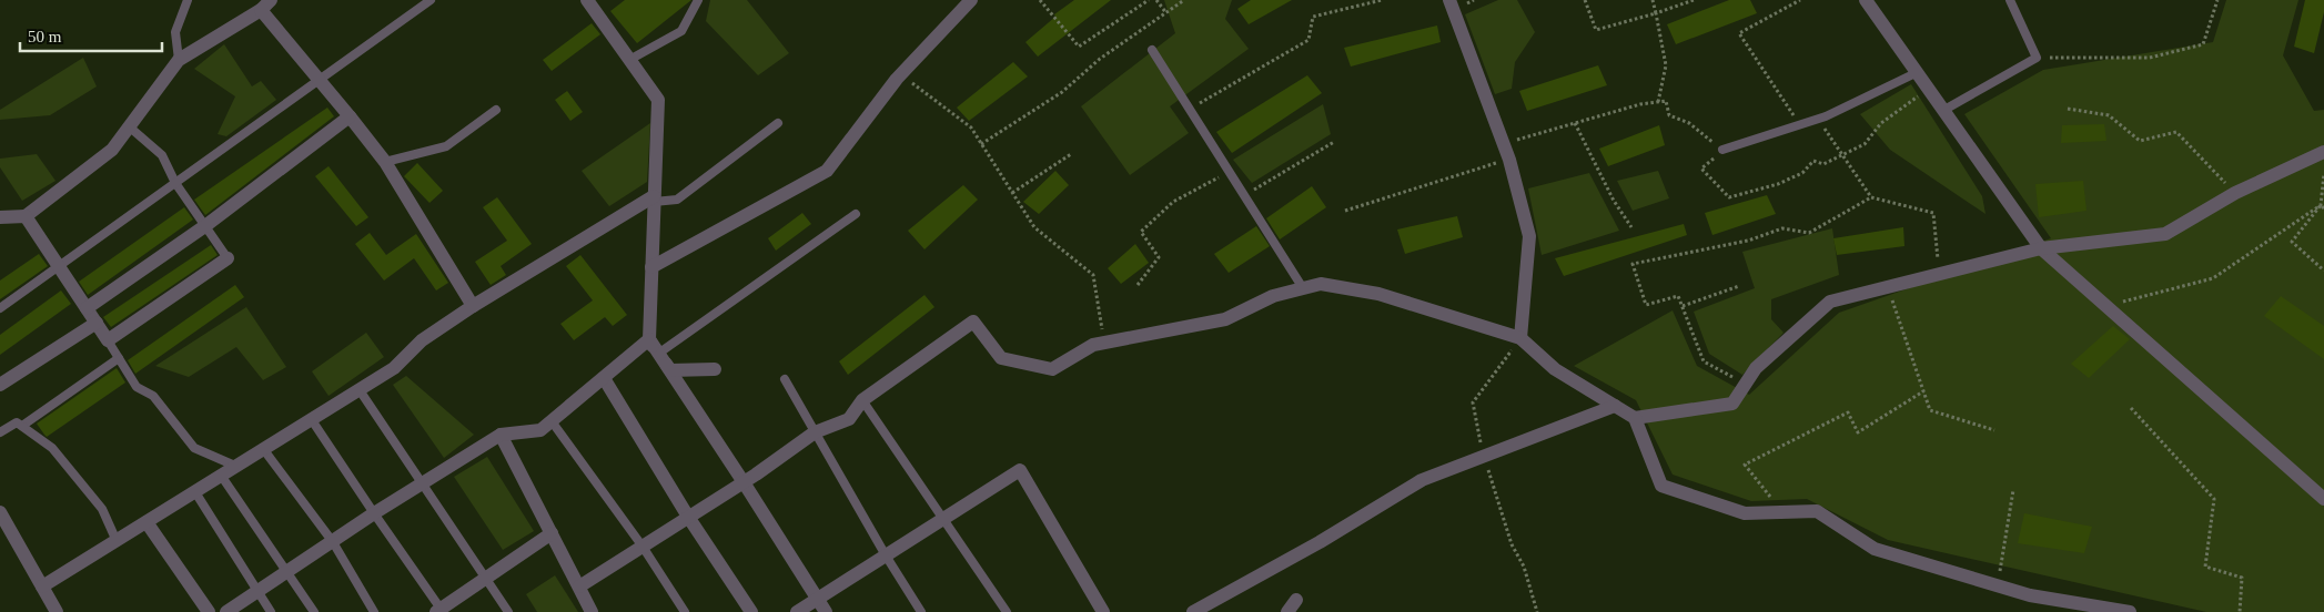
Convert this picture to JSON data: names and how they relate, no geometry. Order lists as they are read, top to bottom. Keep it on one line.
{"scale_bar":"50 m"}
